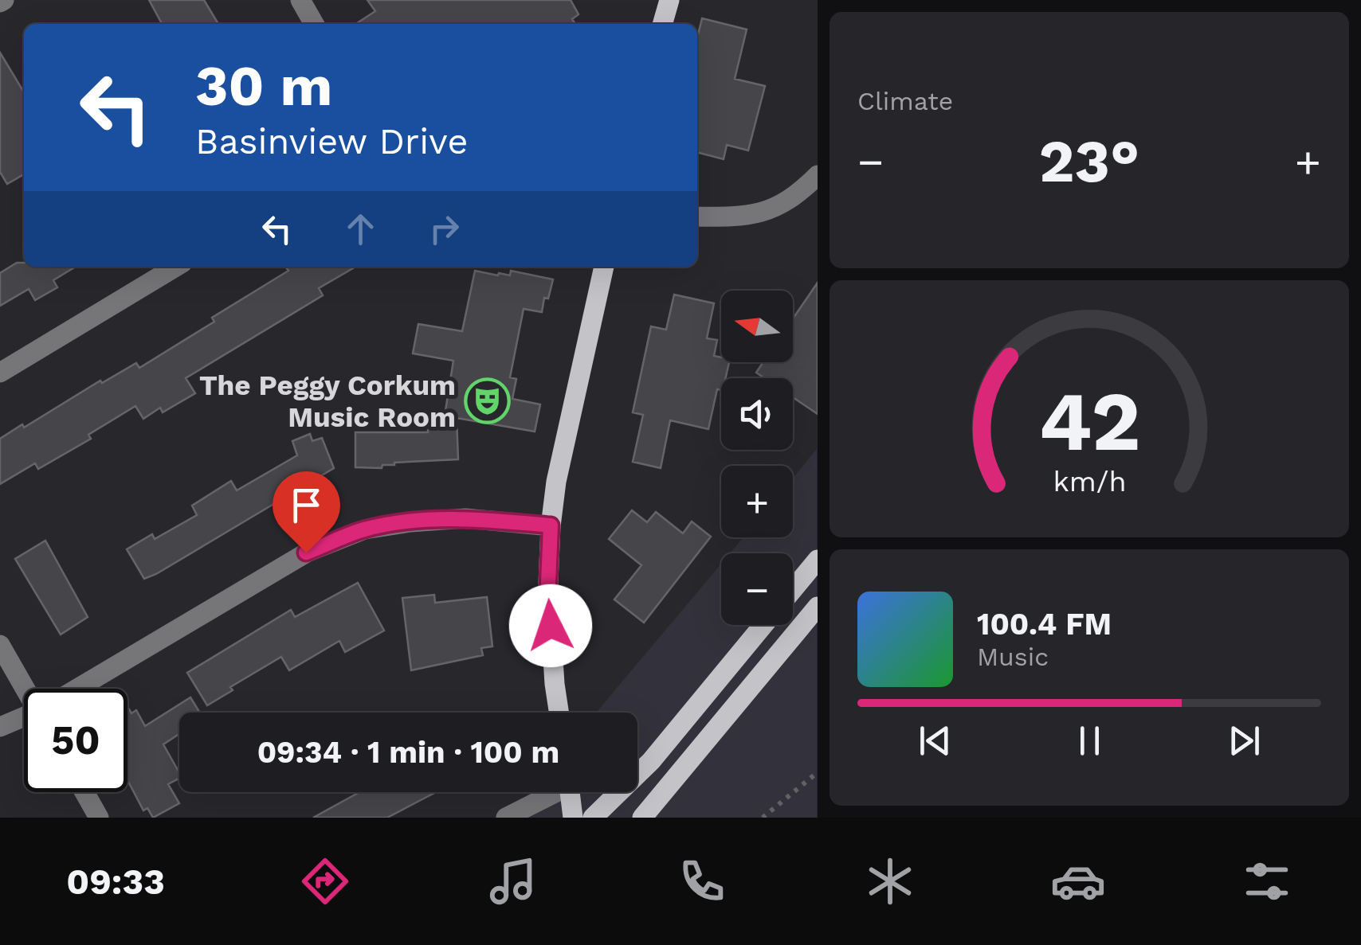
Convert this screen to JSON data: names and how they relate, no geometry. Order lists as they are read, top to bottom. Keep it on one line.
{"places":{"theatre":["The Peggy Corkum Music Room"]},"north":"left","page":{"tile":"Climate","turn":["30 m","Basinview Drive"],"heat":["−","23°","+"],"map_buttons":["+","−"],"song":["100.4 FM","Music"],"limit":"50","trip":"09:34 · 1 min · 100 m","tabs":"09:33","gauge":["42","km/h"]}}
